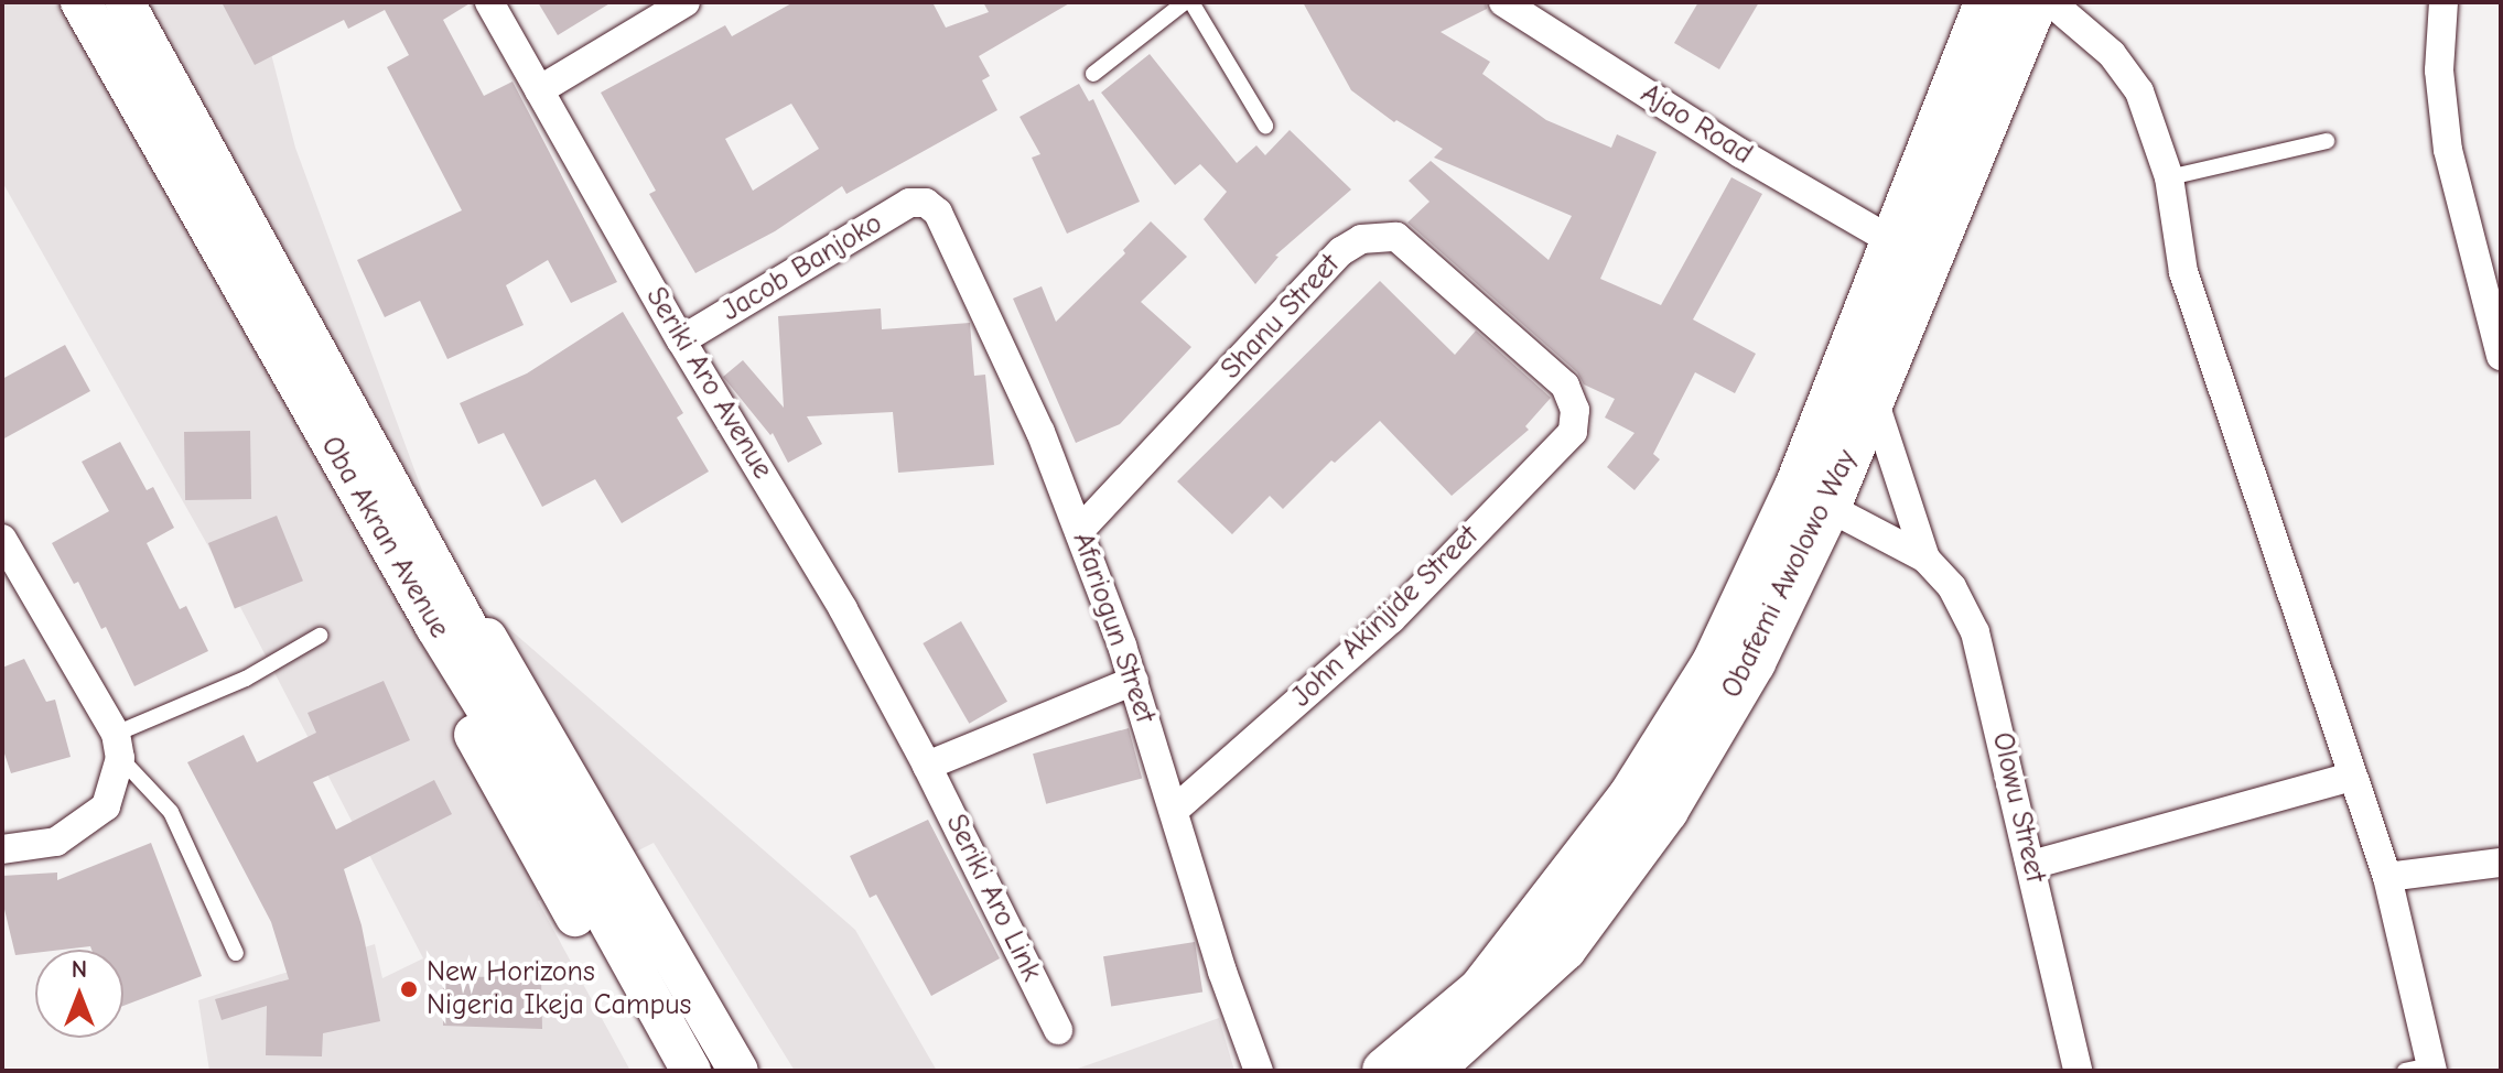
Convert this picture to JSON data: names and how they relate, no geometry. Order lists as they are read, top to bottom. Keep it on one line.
{"streets":{"main road":["Oba Akran Avenue","Obafemi Awolowo Way"],"street":["Ajao Road","Jacob Banjoko","Shanu Street","Seriki Aro Avenue","John Akinjide Street","Afariogun Street","Olowu Street","Seriki Aro Link"]},"crossings":[["Ajao Road","Obafemi Awolowo Way"],["Jacob Banjoko","Seriki Aro Avenue"],["Jacob Banjoko","Afariogun Street"],["Shanu Street","John Akinjide Street"],["Shanu Street","Afariogun Street"],["Seriki Aro Avenue","Seriki Aro Link"],["Obafemi Awolowo Way","Olowu Street"],["John Akinjide Street","Afariogun Street"]],"places":["New Horizons Nigeria Ikeja Campus"],"north":"top"}
